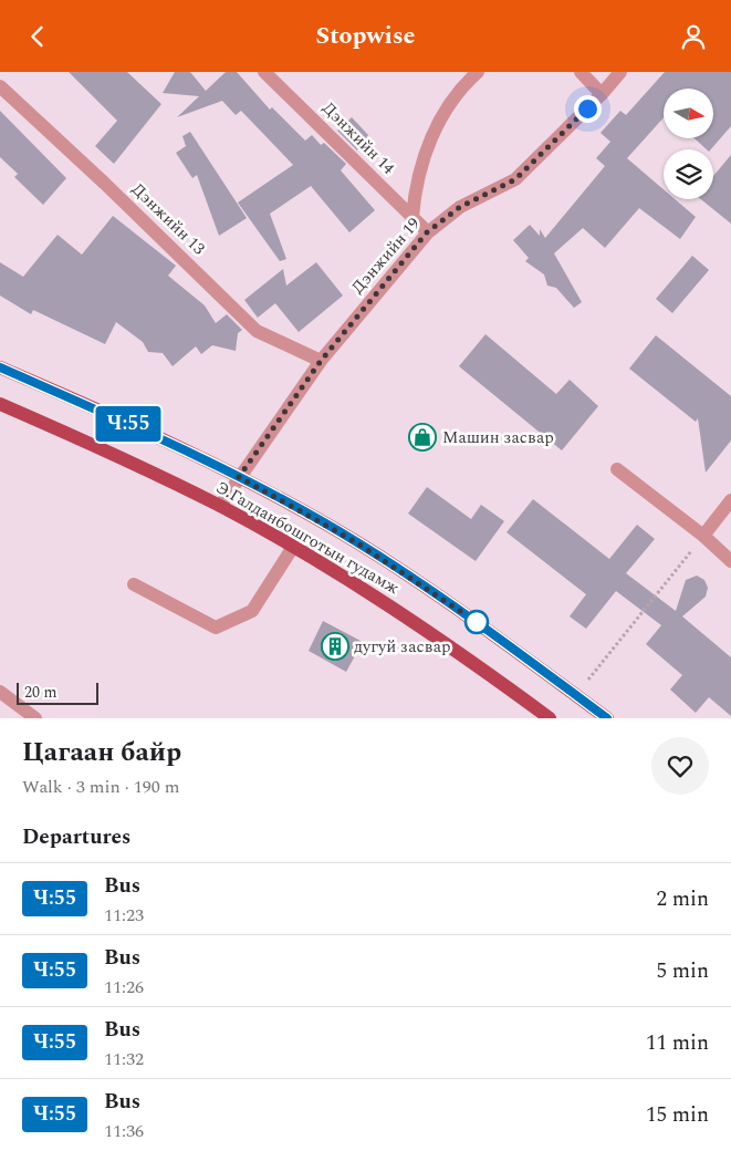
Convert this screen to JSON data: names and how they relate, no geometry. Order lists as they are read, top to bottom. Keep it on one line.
{"streets":{"main road":["Э.Галданбошготын гудамж"],"street":["Дэнжийн 14","Дэнжийн 13","Дэнжийн 19"]},"crossings":[["Дэнжийн 14","Дэнжийн 19"],["Дэнжийн 13","Дэнжийн 19"],["Дэнжийн 19","Э.Галданбошготын гудамж"]],"places":{"shop":["Машин засвар"],"building":["дугуй засвар"]},"lines":["bus line Ч:55"],"scale_bar":"20 m","north":"right","page":{"header":"Stopwise","on_map":"Ч:55","scale":"20 m","heading":[["Цагаан байр","Walk · 3 min · 190 m"],"Departures"],"list":[{"mark":"Ч:55","name":"Bus","note":"11:23","value":"2 min"},{"mark":"Ч:55","name":"Bus","note":"11:26","value":"5 min"},{"mark":"Ч:55","name":"Bus","note":"11:32","value":"11 min"},{"mark":"Ч:55","name":"Bus","note":"11:36","value":"15 min"}]}}
